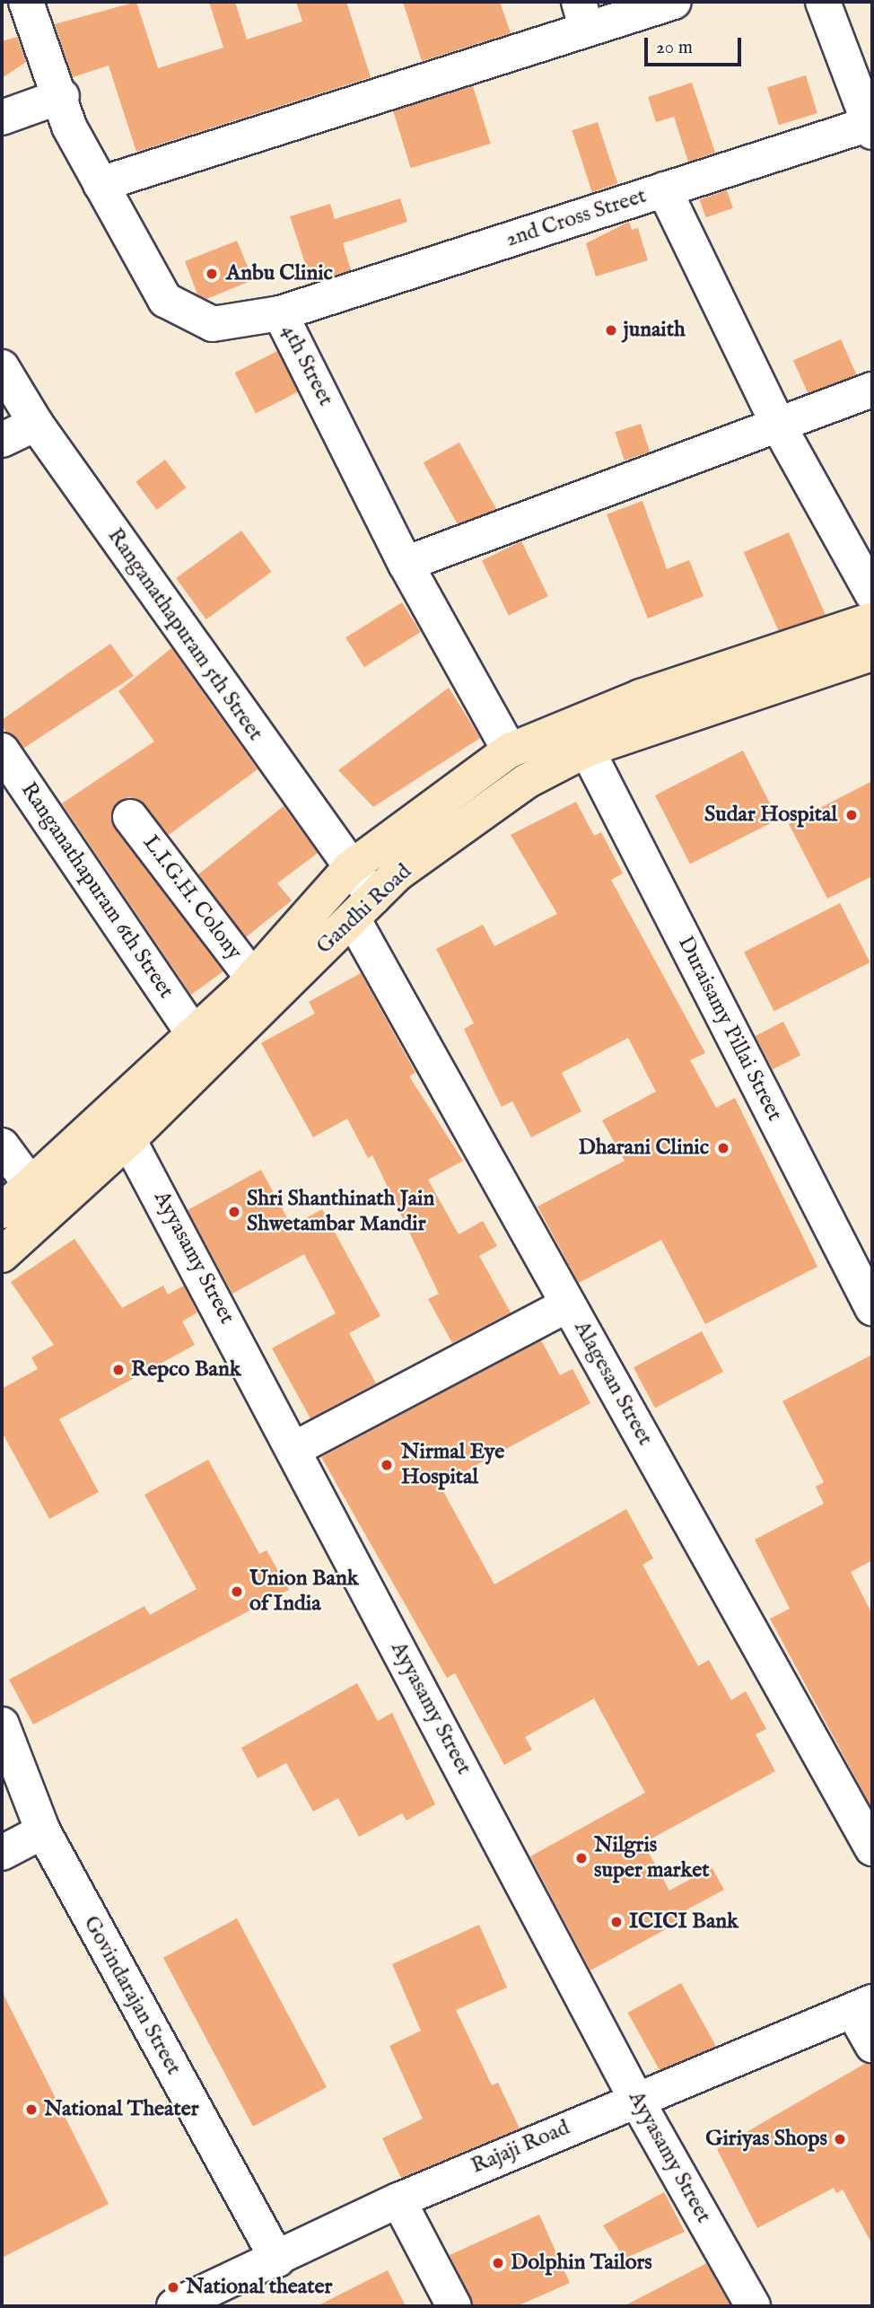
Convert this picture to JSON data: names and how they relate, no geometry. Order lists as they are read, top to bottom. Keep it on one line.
{"streets":{"main road":["Gandhi Road"],"street":["2nd Cross Street","4th Street","Ranganathapuram 5th Street","Ranganathapuram 6th Street","L.I.G.H. Colony","Duraisamy Pillai Street","Ayyasamy Street","Alagesan Street","Govindarajan Street","Rajaji Road"]},"crossings":[["2nd Cross Street","4th Street"],["4th Street","Gandhi Road"],["Ranganathapuram 5th Street","Gandhi Road"],["Ranganathapuram 5th Street","Alagesan Street"],["Ranganathapuram 6th Street","Gandhi Road"],["L.I.G.H. Colony","Gandhi Road"],["Gandhi Road","Duraisamy Pillai Street"],["Gandhi Road","Ayyasamy Street"],["Gandhi Road","Alagesan Street"],["Ayyasamy Street","Rajaji Road"],["Govindarajan Street","Rajaji Road"]],"places":["Anbu Clinic","junaith","Sudar Hospital","Dharani Clinic","Shri Shanthinath Jain Shwetambar Mandir","Repco Bank","Nirmal Eye Hospital","Union Bank of India","Nilgris super market","ICICI Bank","National Theater","Giriyas Shops","Dolphin Tailors","National theater"],"scale_bar":"20 m"}
